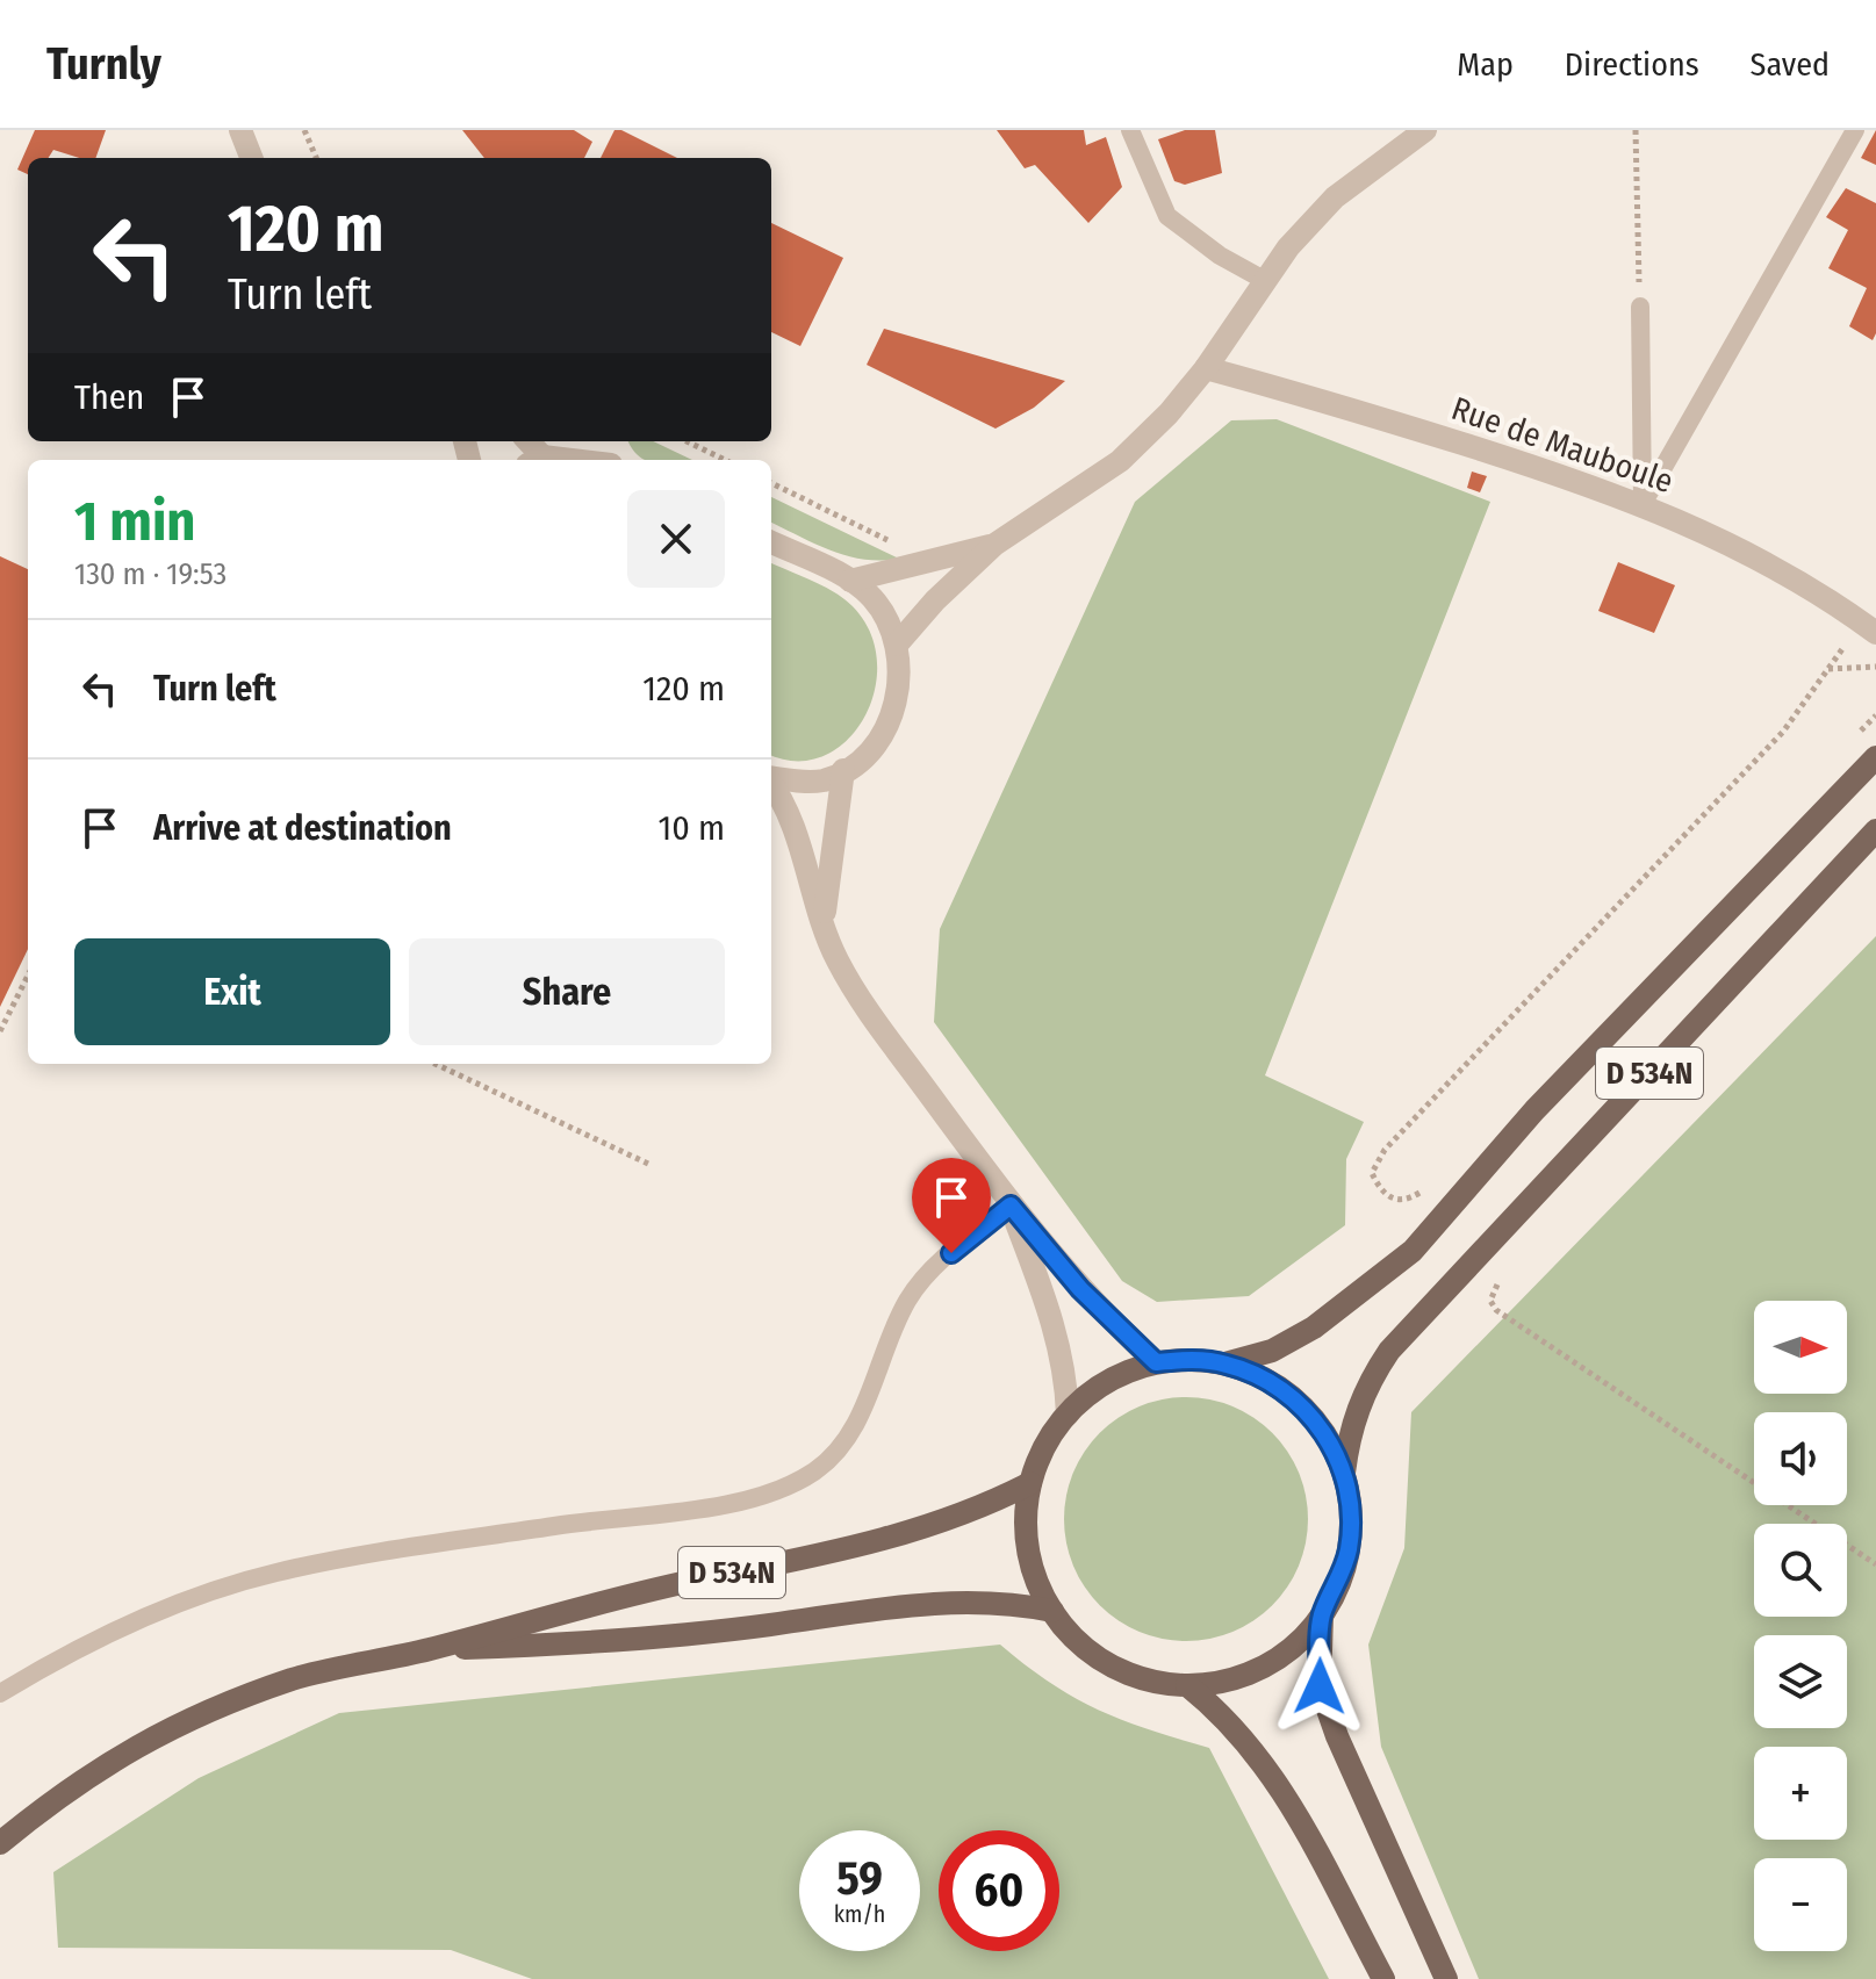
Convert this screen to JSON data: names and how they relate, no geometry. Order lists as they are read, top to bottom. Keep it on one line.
{"streets":{"main road":["D 534N"],"street":["Rue de Mauboule"]},"north":"right","page":{"header":"Turnly","nav":["Map","Directions","Saved"],"turn":["120 m","Turn left"],"then":"Then","heading":["1 min","130 m · 19:53"],"list":[{"name":"Turn left","value":"120 m"},{"name":"Arrive at destination","value":"10 m"}],"buttons":["Exit","Share"],"map_buttons":["+","−"],"speed":"59 km/h","limit":"60"}}
